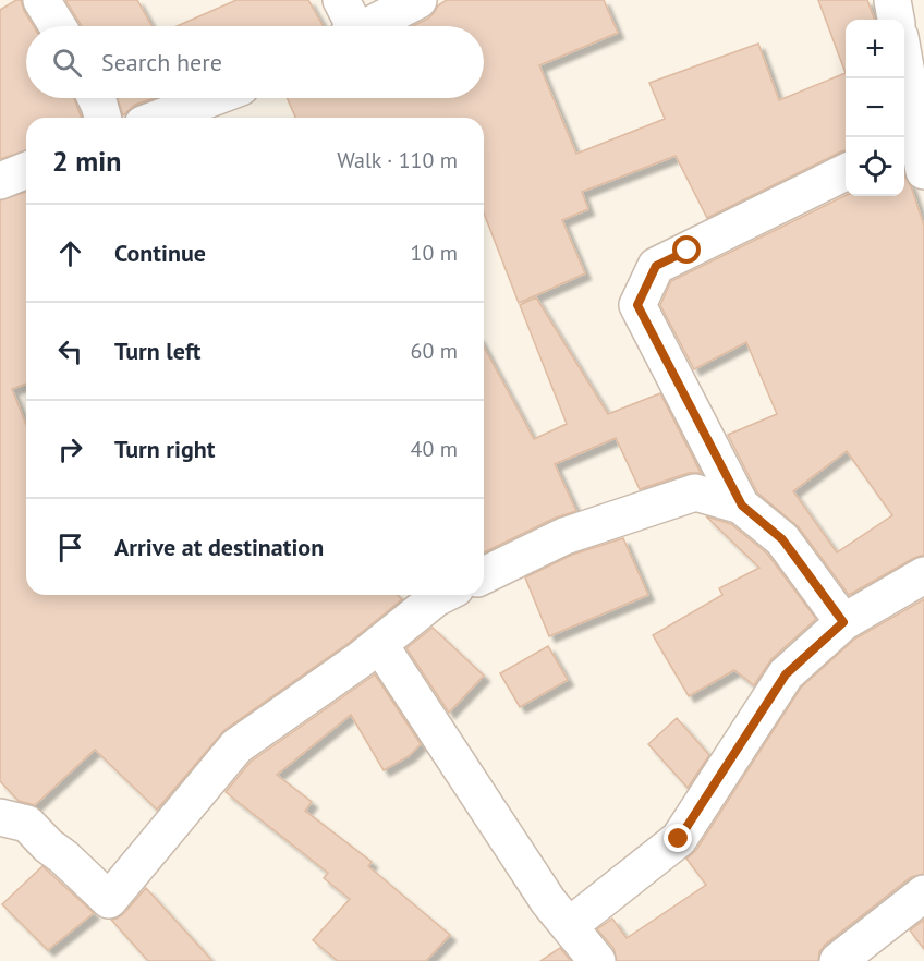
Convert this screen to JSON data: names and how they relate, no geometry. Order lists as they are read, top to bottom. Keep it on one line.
{"page":{"map_buttons":["+","−"],"search":"Search here","heading":["2 min","Walk · 110 m"],"list":[["Continue","10 m"],["Turn left","60 m"],["Turn right","40 m"],"Arrive at destination"]}}
